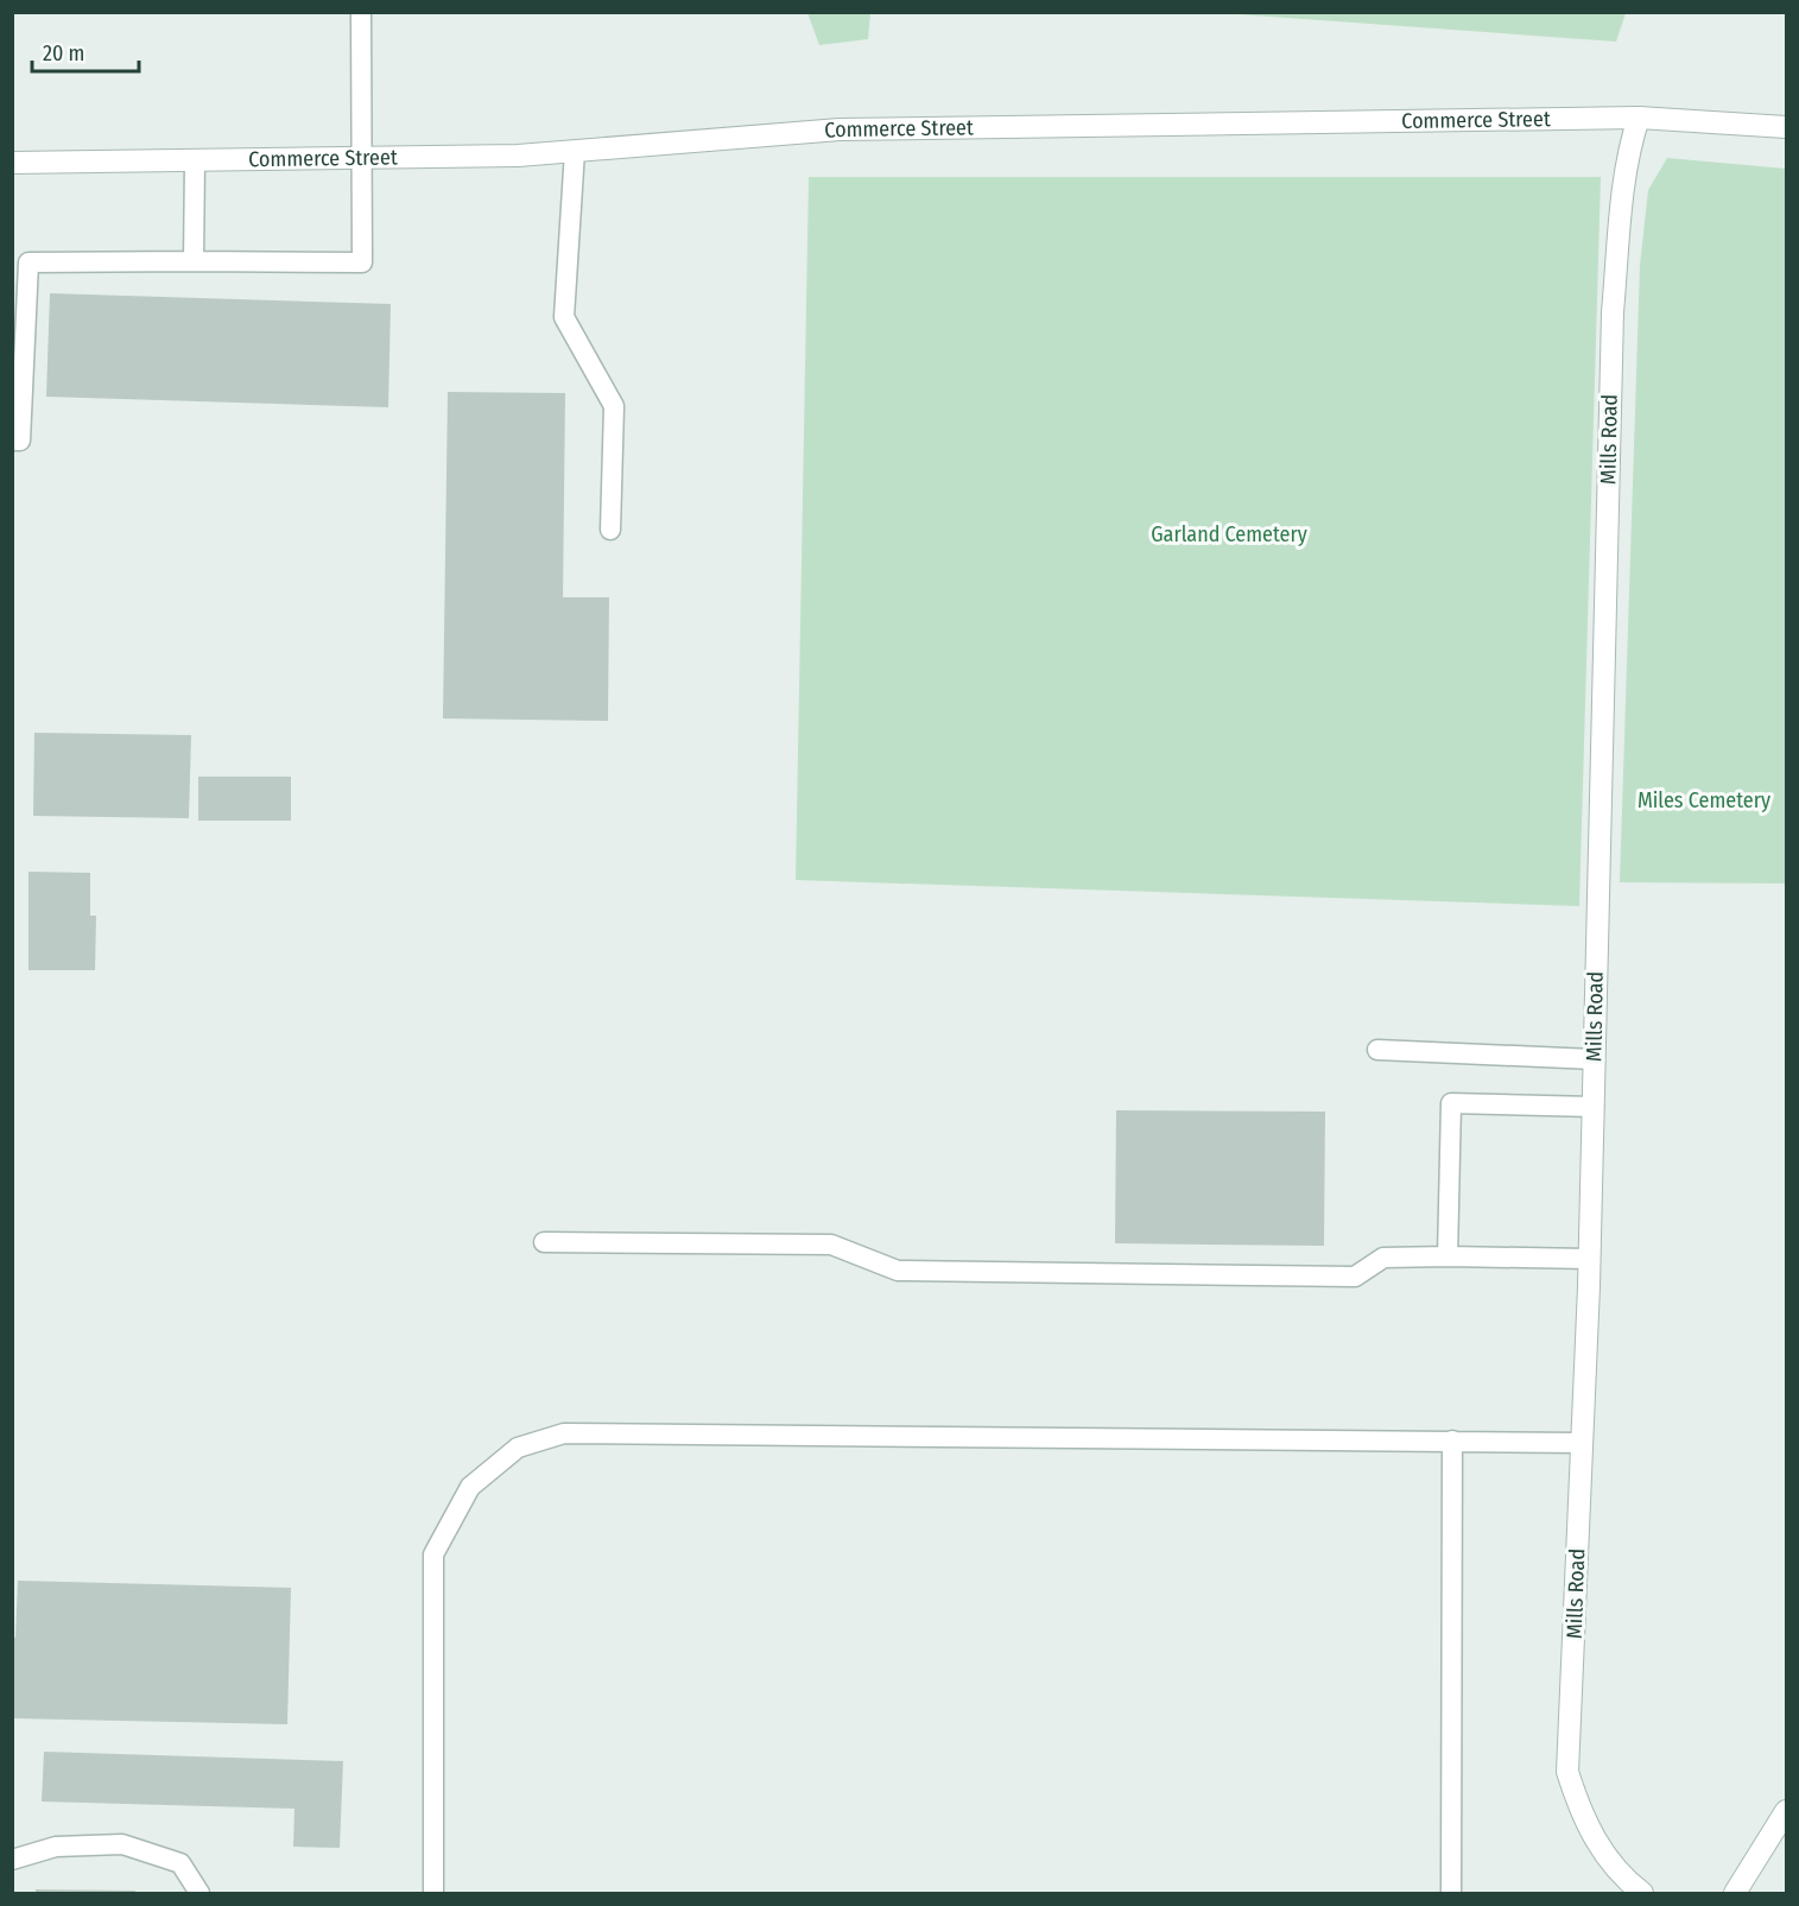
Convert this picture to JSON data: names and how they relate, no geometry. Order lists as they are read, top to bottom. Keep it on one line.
{"streets":{"street":["Commerce Street","Mills Road"]},"crossings":[["Commerce Street","Mills Road"]],"parks":["Garland Cemetery","Miles Cemetery"],"scale_bar":"20 m"}
